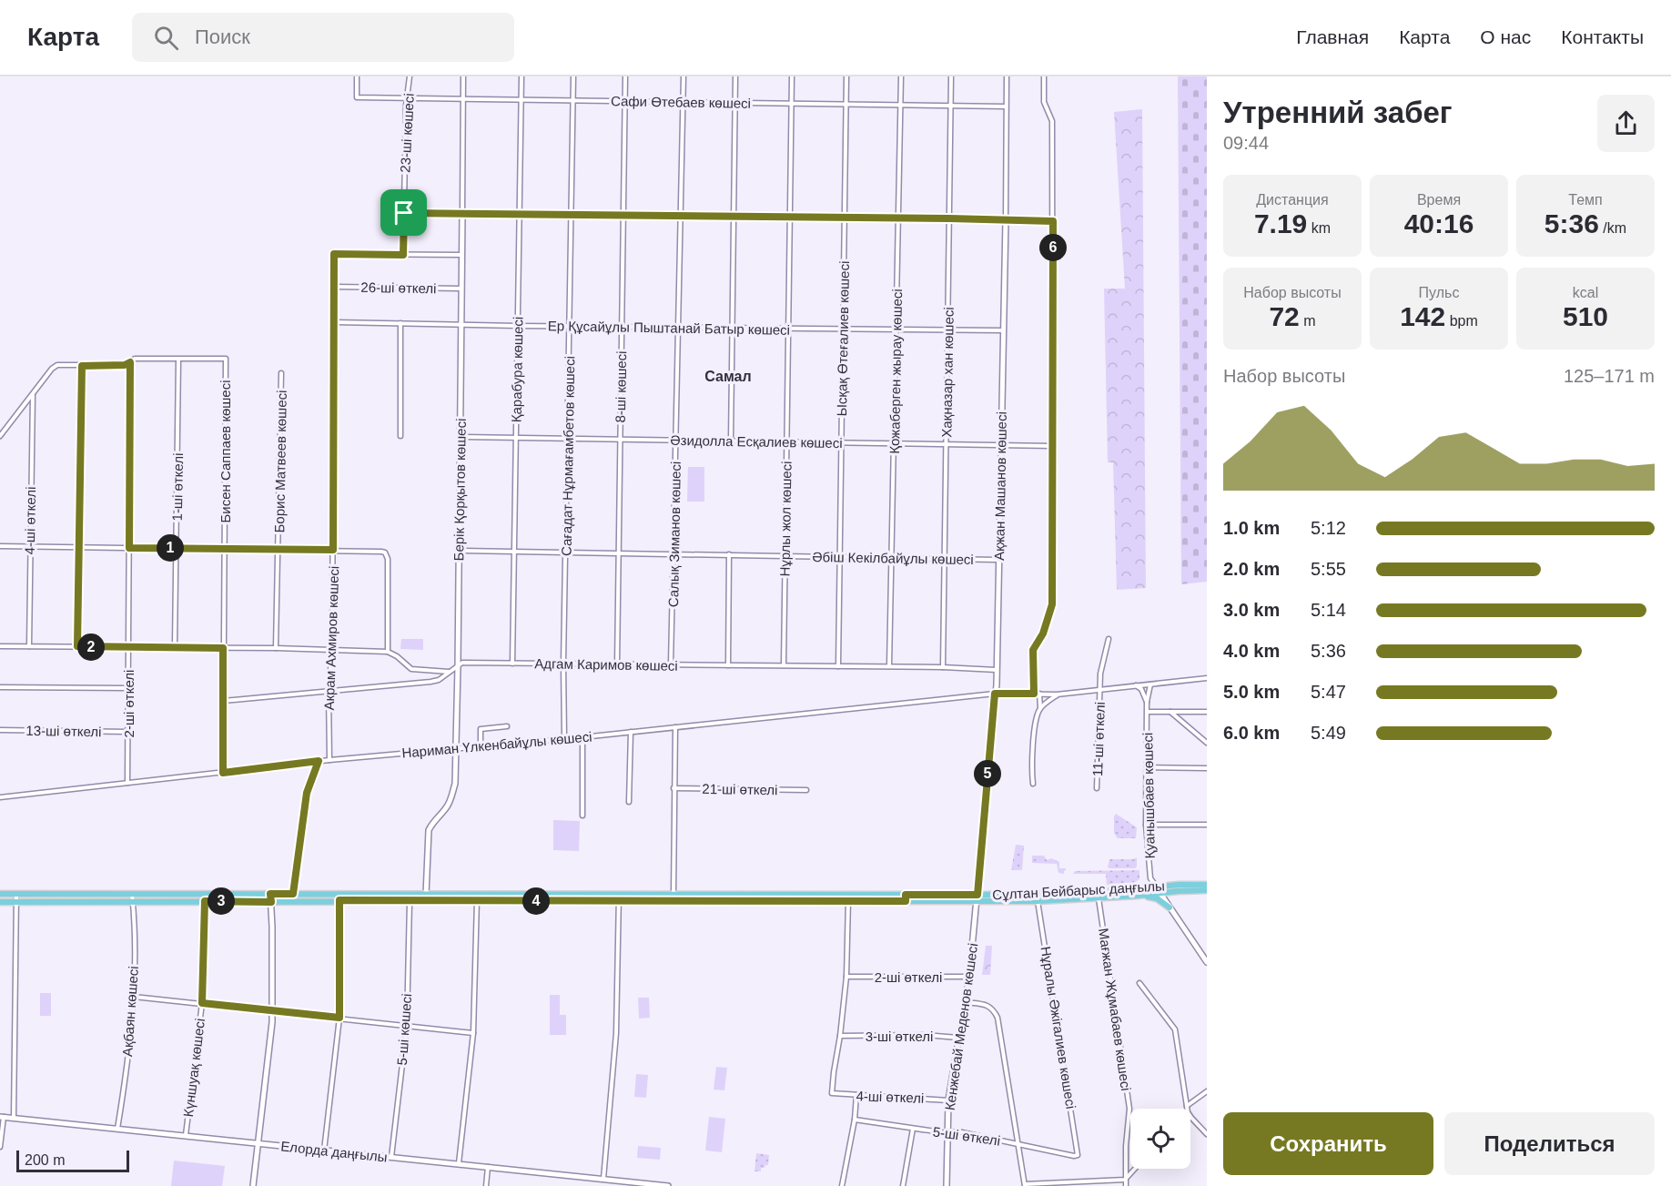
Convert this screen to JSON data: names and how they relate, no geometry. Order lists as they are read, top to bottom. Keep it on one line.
{"streets":{"main road":["Сұлтан Бейбарыс даңғылы"],"street":["Сафи Өтебаев көшесі","23-шi көшесi","26-ші өткелі","Ер Құсайұлы Пыштанай Батыр көшесі","Ысқақ Өтеғалиев көшесі","Қарабура көшесі","Қожаберген жырау көшесі","Хақназар хан көшесі","8-шi көшесi","Әзидолла Есқалиев көшесі","Бисен Саппаев көшесі","Сағадат Нұрмағамбетов көшесі","Борис Матвеев көшесі","Ақжан Машанов көшесі","1-ші өткелі","Берік Қорқытов көшесі","Нұрлы жол көшесі","4-ші өткелі","Салық Зиманов көшесі","Әбіш Кекілбайұлы көшесі","Акрам Ахмиров көшесі","Адгам Каримов көшесі","2-ші өткелі","13-ші өткелі","11-ші өткелі","Нариман Үлкенбайұлы көшесі","21-ші өткелі","Қуанышбаев көшесі","Мағжан Жұмабаев көшесі","Ақбаян көшесі","Кенжебай Меденов көшесі","Нұралы Әжiгалиев көшесi","5-ші көшесі","3-ші өткелі","Күншуақ көшесі","5-ші өткелі","Елорда даңғылы"]},"crossings":[["Сафи Өтебаев көшесі","23-шi көшесi"],["Сафи Өтебаев көшесі","Ысқақ Өтеғалиев көшесі"],["Сафи Өтебаев көшесі","Қарабура көшесі"],["Сафи Өтебаев көшесі","Қожаберген жырау көшесі"],["Сафи Өтебаев көшесі","Хақназар хан көшесі"],["Сафи Өтебаев көшесі","8-шi көшесi"],["Сафи Өтебаев көшесі","Сағадат Нұрмағамбетов көшесі"],["Сафи Өтебаев көшесі","Ақжан Машанов көшесі"],["Сафи Өтебаев көшесі","Берік Қорқытов көшесі"],["Сафи Өтебаев көшесі","Нұрлы жол көшесі"],["Сафи Өтебаев көшесі","Салық Зиманов көшесі"],["23-шi көшесi","Акрам Ахмиров көшесі"],["26-ші өткелі","Берік Қорқытов көшесі"],["26-ші өткелі","Акрам Ахмиров көшесі"],["Ер Құсайұлы Пыштанай Батыр көшесі","Ысқақ Өтеғалиев көшесі"],["Ер Құсайұлы Пыштанай Батыр көшесі","Қарабура көшесі"],["Ер Құсайұлы Пыштанай Батыр көшесі","Қожаберген жырау көшесі"],["Ер Құсайұлы Пыштанай Батыр көшесі","Хақназар хан көшесі"],["Ер Құсайұлы Пыштанай Батыр көшесі","8-шi көшесi"],["Ер Құсайұлы Пыштанай Батыр көшесі","Сағадат Нұрмағамбетов көшесі"],["Ер Құсайұлы Пыштанай Батыр көшесі","Ақжан Машанов көшесі"],["Ер Құсайұлы Пыштанай Батыр көшесі","Берік Қорқытов көшесі"],["Ер Құсайұлы Пыштанай Батыр көшесі","Нұрлы жол көшесі"],["Ер Құсайұлы Пыштанай Батыр көшесі","Салық Зиманов көшесі"],["Ер Құсайұлы Пыштанай Батыр көшесі","Акрам Ахмиров көшесі"],["Ысқақ Өтеғалиев көшесі","Әзидолла Есқалиев көшесі"],["Ысқақ Өтеғалиев көшесі","Әбіш Кекілбайұлы көшесі"],["Ысқақ Өтеғалиев көшесі","Адгам Каримов көшесі"],["Қарабура көшесі","Әзидолла Есқалиев көшесі"],["Қарабура көшесі","Әбіш Кекілбайұлы көшесі"],["Қарабура көшесі","Адгам Каримов көшесі"],["Қожаберген жырау көшесі","Әзидолла Есқалиев көшесі"],["Қожаберген жырау көшесі","Әбіш Кекілбайұлы көшесі"],["Қожаберген жырау көшесі","Адгам Каримов көшесі"],["Хақназар хан көшесі","Әзидолла Есқалиев көшесі"],["Хақназар хан көшесі","Әбіш Кекілбайұлы көшесі"],["Хақназар хан көшесі","Адгам Каримов көшесі"],["8-шi көшесi","Әзидолла Есқалиев көшесі"],["8-шi көшесi","Әбіш Кекілбайұлы көшесі"],["8-шi көшесi","Адгам Каримов көшесі"],["Әзидолла Есқалиев көшесі","Сағадат Нұрмағамбетов көшесі"],["Әзидолла Есқалиев көшесі","Ақжан Машанов көшесі"],["Әзидолла Есқалиев көшесі","Берік Қорқытов көшесі"],["Әзидолла Есқалиев көшесі","Нұрлы жол көшесі"],["Әзидолла Есқалиев көшесі","Салық Зиманов көшесі"],["Бисен Саппаев көшесі","1-ші өткелі"],["Бисен Саппаев көшесі","Адгам Каримов көшесі"],["Бисен Саппаев көшесі","Нариман Үлкенбайұлы көшесі"],["Сағадат Нұрмағамбетов көшесі","Әбіш Кекілбайұлы көшесі"],["Сағадат Нұрмағамбетов көшесі","Адгам Каримов көшесі"],["Сағадат Нұрмағамбетов көшесі","Нариман Үлкенбайұлы көшесі"],["Ақжан Машанов көшесі","Әбіш Кекілбайұлы көшесі"],["Ақжан Машанов көшесі","Адгам Каримов көшесі"],["Ақжан Машанов көшесі","Нариман Үлкенбайұлы көшесі"],["Ақжан Машанов көшесі","Сұлтан Бейбарыс даңғылы"],["Ақжан Машанов көшесі","Кенжебай Меденов көшесі"],["Берік Қорқытов көшесі","Әбіш Кекілбайұлы көшесі"],["Берік Қорқытов көшесі","Адгам Каримов көшесі"],["Берік Қорқытов көшесі","Нариман Үлкенбайұлы көшесі"],["Берік Қорқытов көшесі","Сұлтан Бейбарыс даңғылы"],["Нұрлы жол көшесі","Әбіш Кекілбайұлы көшесі"],["Нұрлы жол көшесі","Адгам Каримов көшесі"],["4-ші өткелі","Кенжебай Меденов көшесі"],["4-ші өткелі","3-ші өткелі"],["Салық Зиманов көшесі","Әбіш Кекілбайұлы көшесі"],["Салық Зиманов көшесі","Адгам Каримов көшесі"],["Акрам Ахмиров көшесі","Адгам Каримов көшесі"],["Акрам Ахмиров көшесі","Нариман Үлкенбайұлы көшесі"],["2-ші өткелі","13-ші өткелі"],["2-ші өткелі","Нариман Үлкенбайұлы көшесі"],["2-ші өткелі","Кенжебай Меденов көшесі"],["11-ші өткелі","Нариман Үлкенбайұлы көшесі"],["Нариман Үлкенбайұлы көшесі","Қуанышбаев көшесі"],["Қуанышбаев көшесі","Сұлтан Бейбарыс даңғылы"],["Сұлтан Бейбарыс даңғылы","Мағжан Жұмабаев көшесі"],["Сұлтан Бейбарыс даңғылы","Ақбаян көшесі"],["Сұлтан Бейбарыс даңғылы","Кенжебай Меденов көшесі"],["Сұлтан Бейбарыс даңғылы","Нұралы Әжiгалиев көшесi"],["Сұлтан Бейбарыс даңғылы","5-ші көшесі"],["Сұлтан Бейбарыс даңғылы","Күншуақ көшесі"],["Ақбаян көшесі","Елорда даңғылы"],["Кенжебай Меденов көшесі","3-ші өткелі"],["Кенжебай Меденов көшесі","5-ші өткелі"],["Нұралы Әжiгалиев көшесi","5-ші өткелі"],["5-ші көшесі","Елорда даңғылы"],["Күншуақ көшесі","Елорда даңғылы"]],"districts":["Самал"],"scale_bar":"200 m","page":{"header":"Карта","search":"Поиск","nav":["Главная","Карта","О нас","Контакты"],"heading":["Утренний забег","09:44"],"stats":[["Дистанция","7.19 km"],["Время","40:16"],["Темп","5:36 /km"],["Набор высоты","72 m"],["Пульс","142 bpm"],["kcal","510"]],"pins":["6","1","2","5","3","4"],"chart":["Набор высоты","125–171 m"],"list":[{"name":"1.0 km","note":"5:12"},{"name":"2.0 km","note":"5:55"},{"name":"3.0 km","note":"5:14"},{"name":"4.0 km","note":"5:36"},{"name":"5.0 km","note":"5:47"},{"name":"6.0 km","note":"5:49"}],"buttons":["Сохранить","Поделиться"],"scale":"200 m"}}
